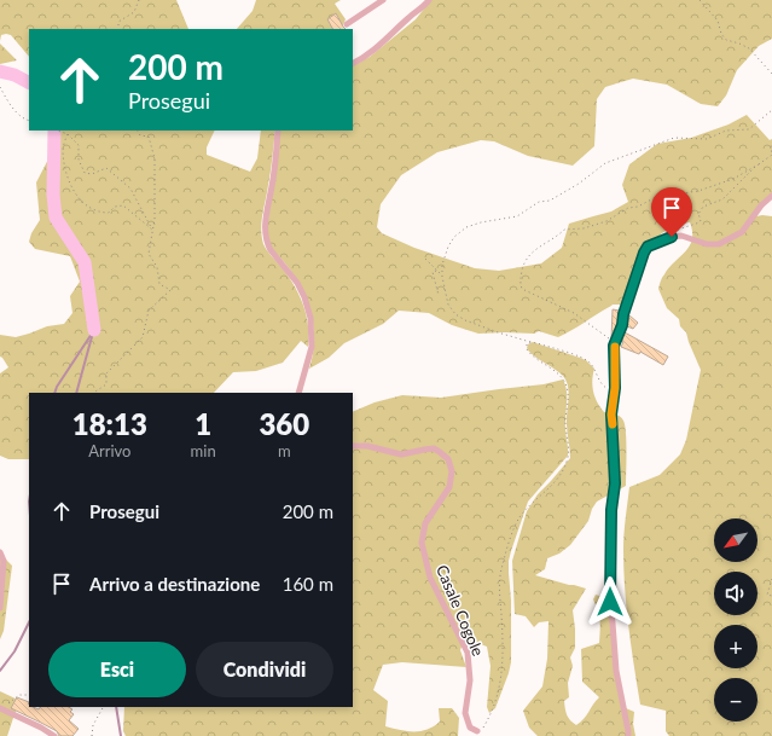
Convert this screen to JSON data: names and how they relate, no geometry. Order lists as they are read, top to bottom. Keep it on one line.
{"streets":{"street":["Casale Cogole"]},"north":"bottom left","page":{"turn":["200 m","Prosegui"],"eta":["18:13","Arrivo","1","min","360","m"],"list":[{"name":"Prosegui","value":"200 m"},{"name":"Arrivo a destinazione","value":"160 m"}],"map_buttons":["+","−"],"buttons":["Esci","Condividi"]}}
